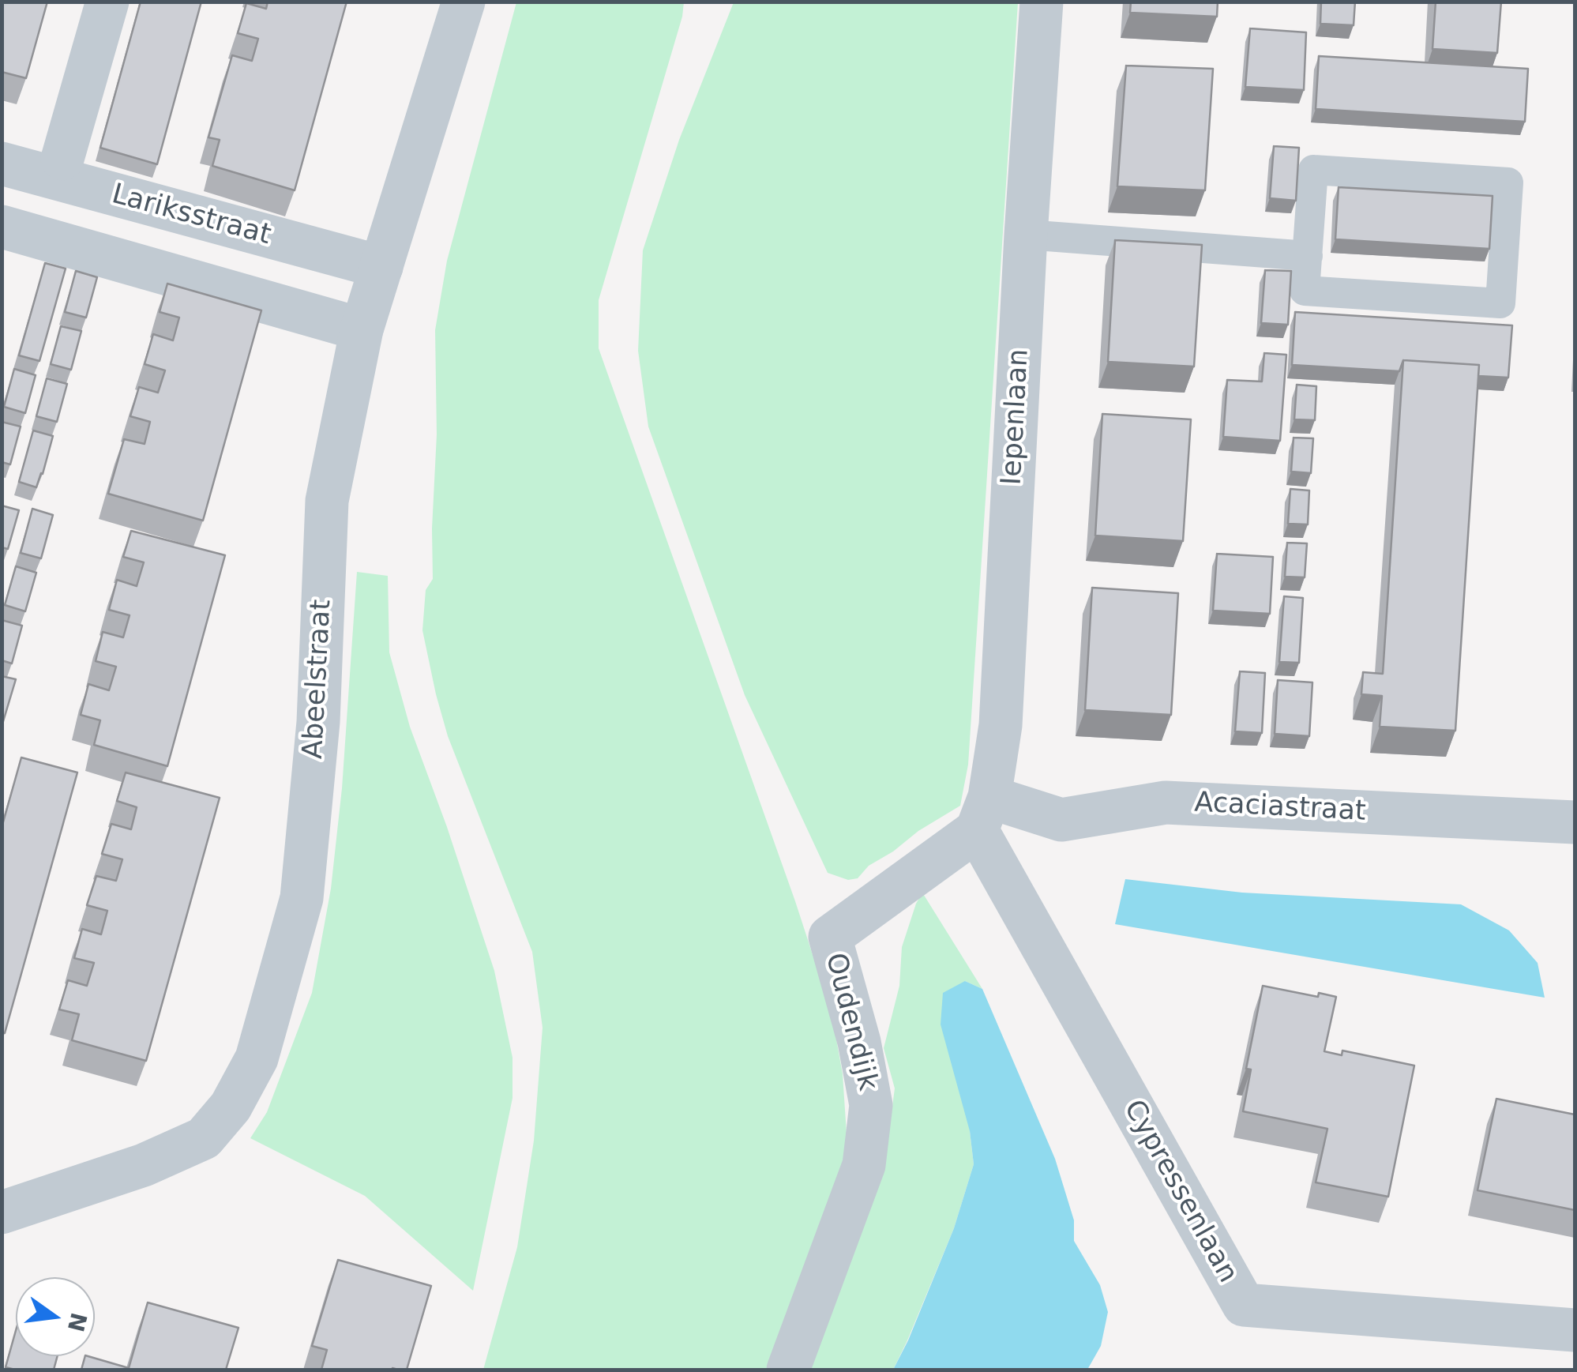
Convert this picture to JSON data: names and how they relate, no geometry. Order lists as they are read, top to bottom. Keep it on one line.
{"streets":{"street":["Lariksstraat","Iepenlaan","Abeelstraat","Acaciastraat","Oudendijk","Cypressenlaan"]},"crossings":[["Lariksstraat","Abeelstraat"],["Iepenlaan","Acaciastraat"],["Iepenlaan","Oudendijk"],["Iepenlaan","Cypressenlaan"],["Acaciastraat","Oudendijk"],["Acaciastraat","Cypressenlaan"],["Oudendijk","Cypressenlaan"]],"north":"right"}
